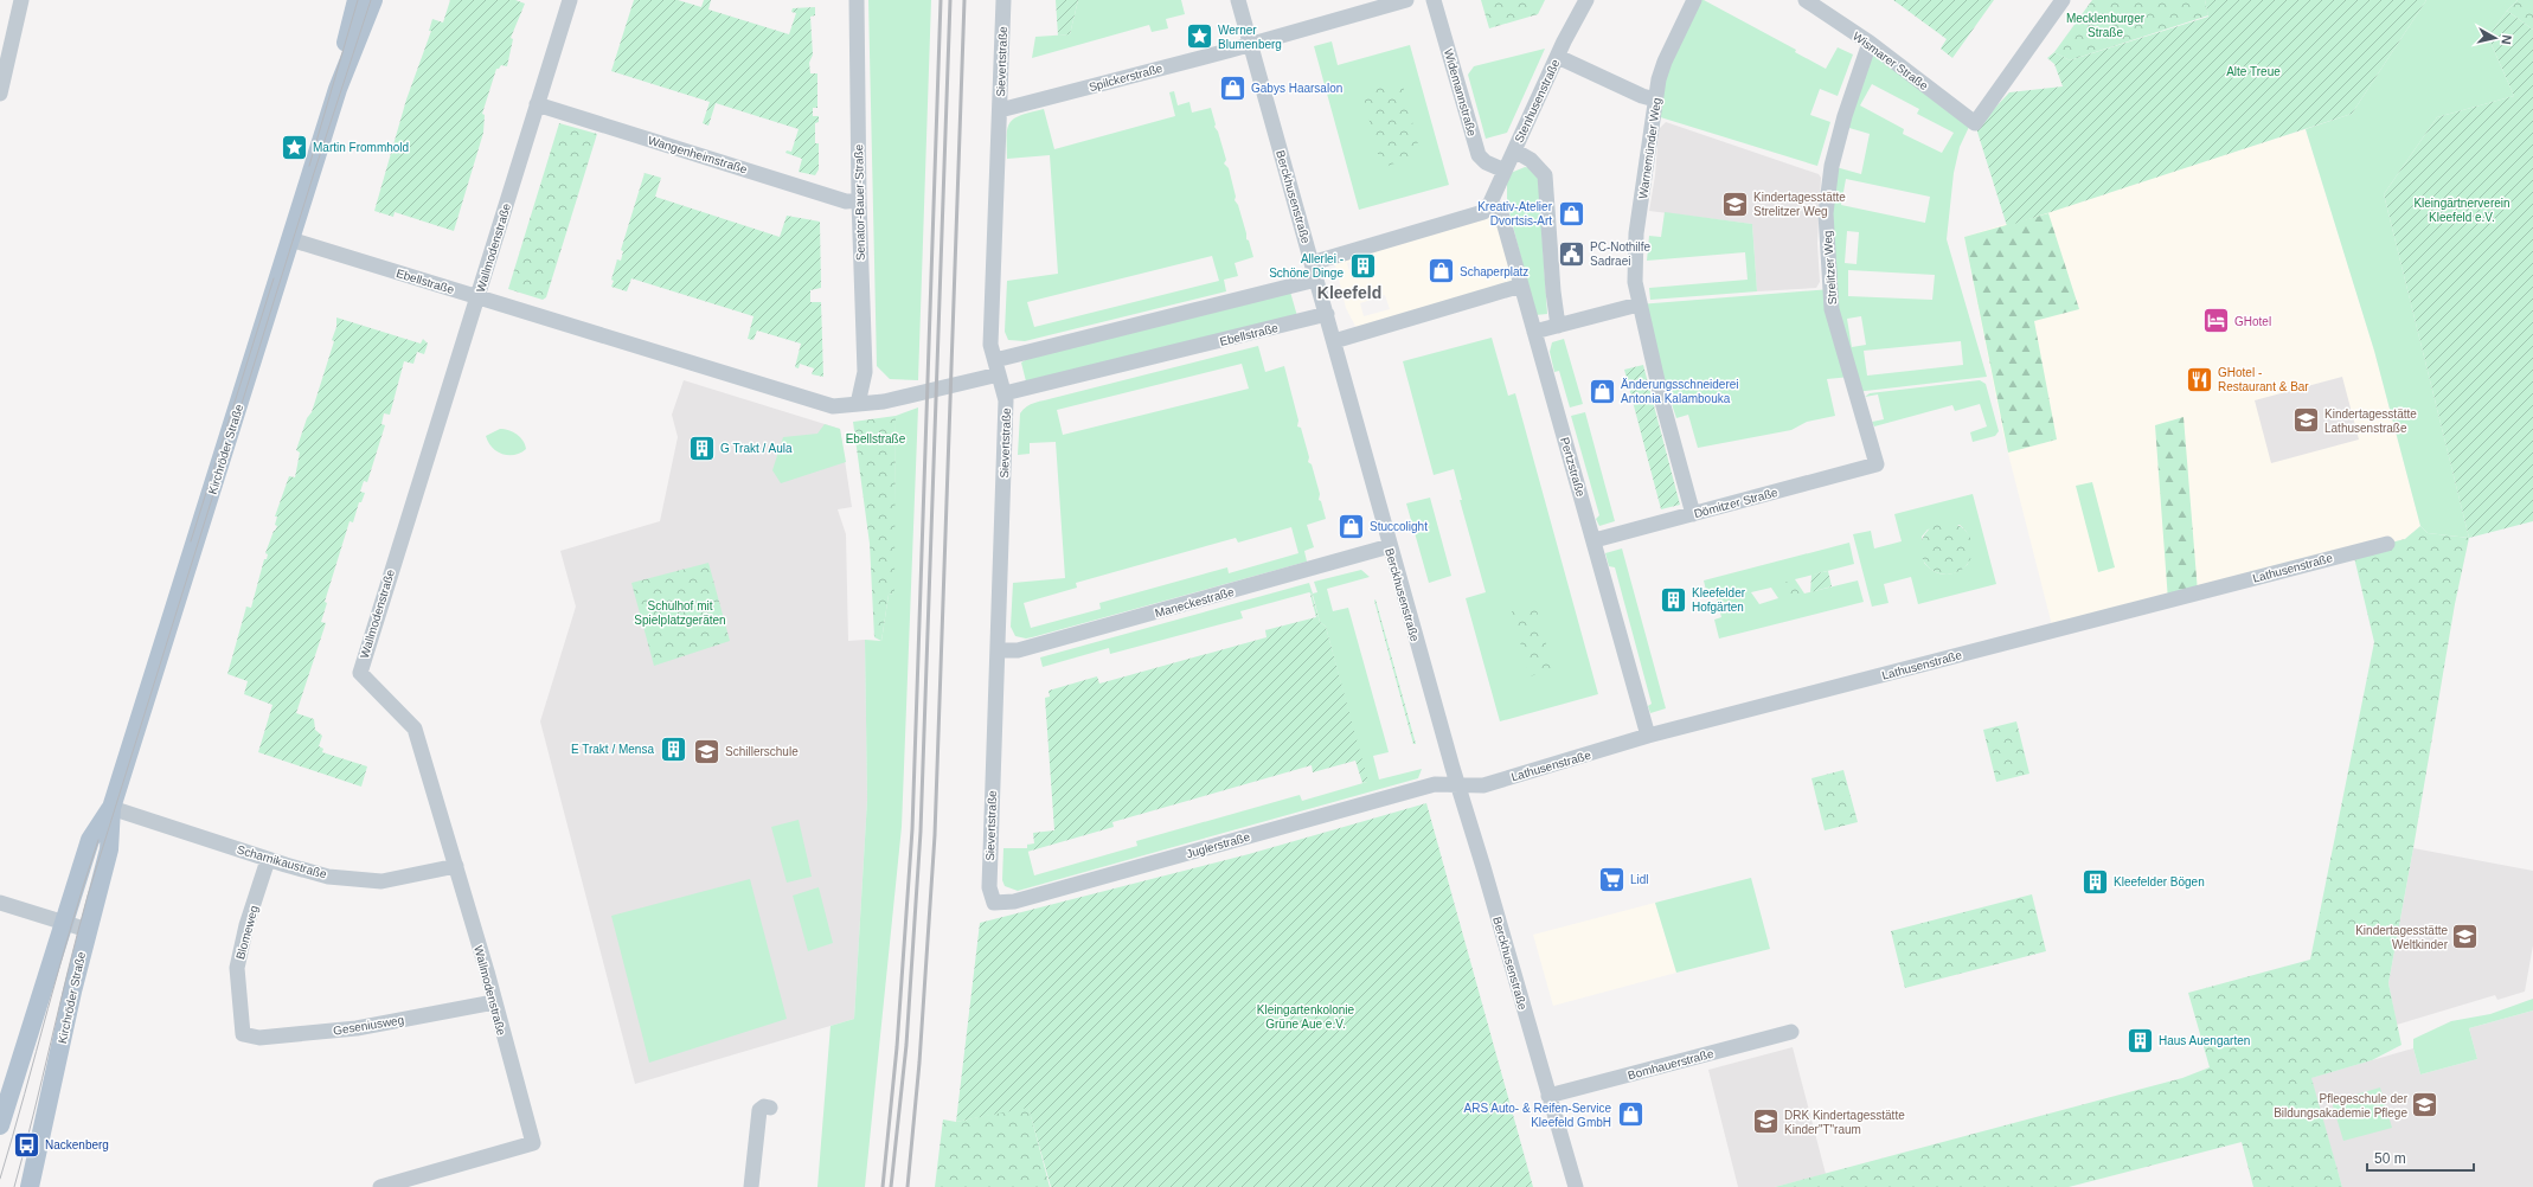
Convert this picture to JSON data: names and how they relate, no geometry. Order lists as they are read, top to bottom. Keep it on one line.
{"streets":{"main road":["Kirchröder Straße"],"street":["Wismarer Straße","Sievertstraße","Spilckerstraße","Widemannstraße","Stenhusenstraße","Warnemünder Weg","Wangenheimstraße","Berckhusenstraße","Senator-Bauer-Straße","Wallmodenstraße","Strelitzer Weg","Ebellstraße","Pertzstraße","Dömitzer Straße","Lathusenstraße","Maneckestraße","Juglerstraße","Scharnikaustraße","Blomeweg","Geseniusweg","Bomhauerstraße"]},"crossings":[["Wismarer Straße","Strelitzer Weg"],["Sievertstraße","Spilckerstraße"],["Sievertstraße","Ebellstraße"],["Sievertstraße","Maneckestraße"],["Sievertstraße","Juglerstraße"],["Spilckerstraße","Berckhusenstraße"],["Widemannstraße","Stenhusenstraße"],["Stenhusenstraße","Pertzstraße"],["Warnemünder Weg","Dömitzer Straße"],["Wangenheimstraße","Senator-Bauer-Straße"],["Wangenheimstraße","Wallmodenstraße"],["Berckhusenstraße","Ebellstraße"],["Berckhusenstraße","Lathusenstraße"],["Berckhusenstraße","Maneckestraße"],["Berckhusenstraße","Juglerstraße"],["Berckhusenstraße","Bomhauerstraße"],["Senator-Bauer-Straße","Ebellstraße"],["Wallmodenstraße","Ebellstraße"],["Wallmodenstraße","Scharnikaustraße"],["Wallmodenstraße","Geseniusweg"],["Strelitzer Weg","Dömitzer Straße"],["Ebellstraße","Kirchröder Straße"],["Kirchröder Straße","Scharnikaustraße"],["Pertzstraße","Dömitzer Straße"],["Pertzstraße","Lathusenstraße"],["Lathusenstraße","Juglerstraße"],["Scharnikaustraße","Blomeweg"],["Blomeweg","Geseniusweg"]],"districts":["Kleefeld"],"parks":["Mecklenburger Straße","Alte Treue","Kleingärtnerverein Kleefeld e.V.","Ebellstraße","Schulhof mit Spielplatzgeräten","Kleingartenkolonie Grüne Aue e.V."],"places":{"place":["Werner Blumenberg","Martin Frommhold"],"shop":["Gabys Haarsalon","Kreativ-Atelier Dvortsis-Art","Schaperplatz","Änderungsschneiderei Antonia Kalambouka","Stuccolight","ARS Auto- & Reifen-Service Kleefeld GmbH"],"school or university":["Kindertagesstätte Strelitzer Weg","Kindertagesstätte Lathusenstraße","Schillerschule","Kindertagesstätte Weltkinder","Pflegeschule der Bildungsakademie Pflege","DRK Kindertagesstätte Kinder\"T\"raum"],"public building":["PC-Nothilfe Sadraei"],"building":["Allerlei - Schöne Dinge","G Trakt / Aula","Kleefelder Hofgärten","E Trakt / Mensa","Kleefelder Bögen","Haus Auengarten"],"hotel":["GHotel"],"restaurant":["GHotel - Restaurant & Bar"],"supermarket":["Lidl"],"bus stop":["Nackenberg"]},"scale_bar":"50 m","north":"right"}
